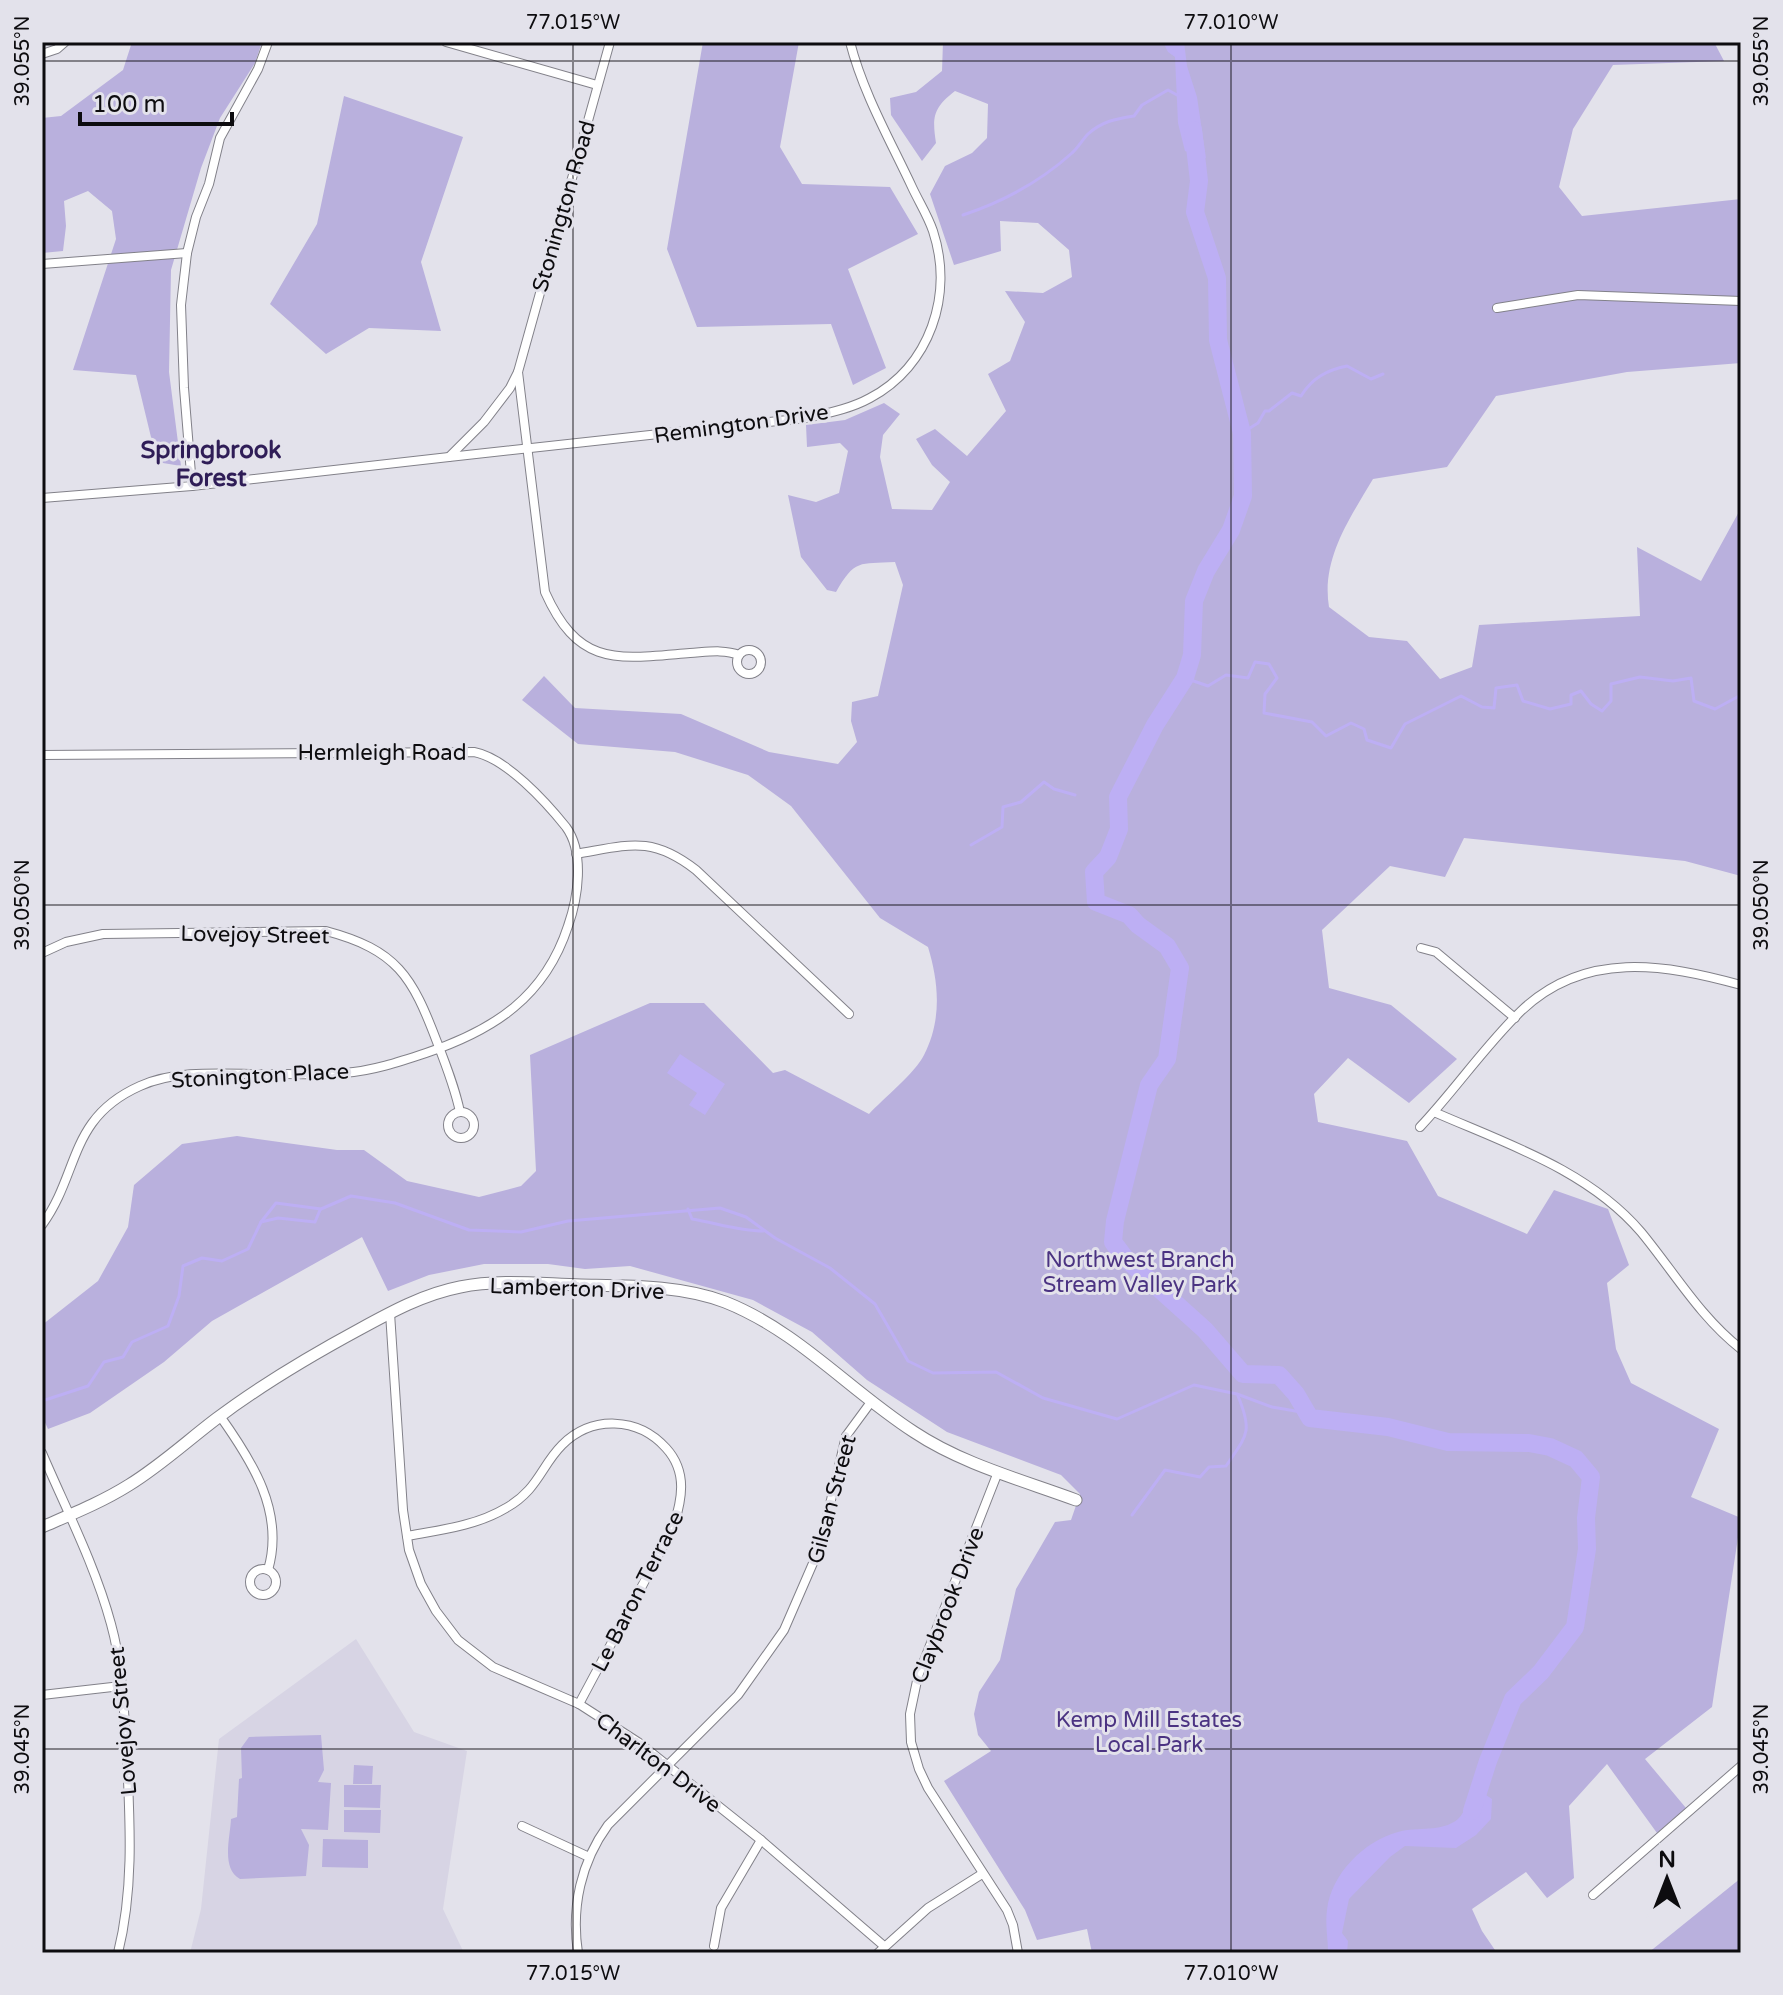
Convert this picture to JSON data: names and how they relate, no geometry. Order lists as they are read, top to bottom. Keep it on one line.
{"streets":{"street":["Stonington Road","Remington Drive","Hermleigh Road","Lovejoy Street","Stonington Place","Lamberton Drive","Gilsan Street","Le Baron Terrace","Claybrook Drive","Charlton Drive"]},"crossings":[["Stonington Road","Remington Drive"],["Hermleigh Road","Stonington Place"],["Lovejoy Street","Stonington Place"],["Lovejoy Street","Lamberton Drive"],["Lamberton Drive","Gilsan Street"],["Lamberton Drive","Claybrook Drive"],["Lamberton Drive","Charlton Drive"],["Gilsan Street","Charlton Drive"],["Le Baron Terrace","Charlton Drive"]],"districts":["Springbrook Forest"],"parks":["Northwest Branch Stream Valley Park","Kemp Mill Estates Local Park"],"scale_bar":"100 m","north":"top","coordinates":["77.015°W","77.010°W","39.055°N","39.050°N","39.045°N"]}
